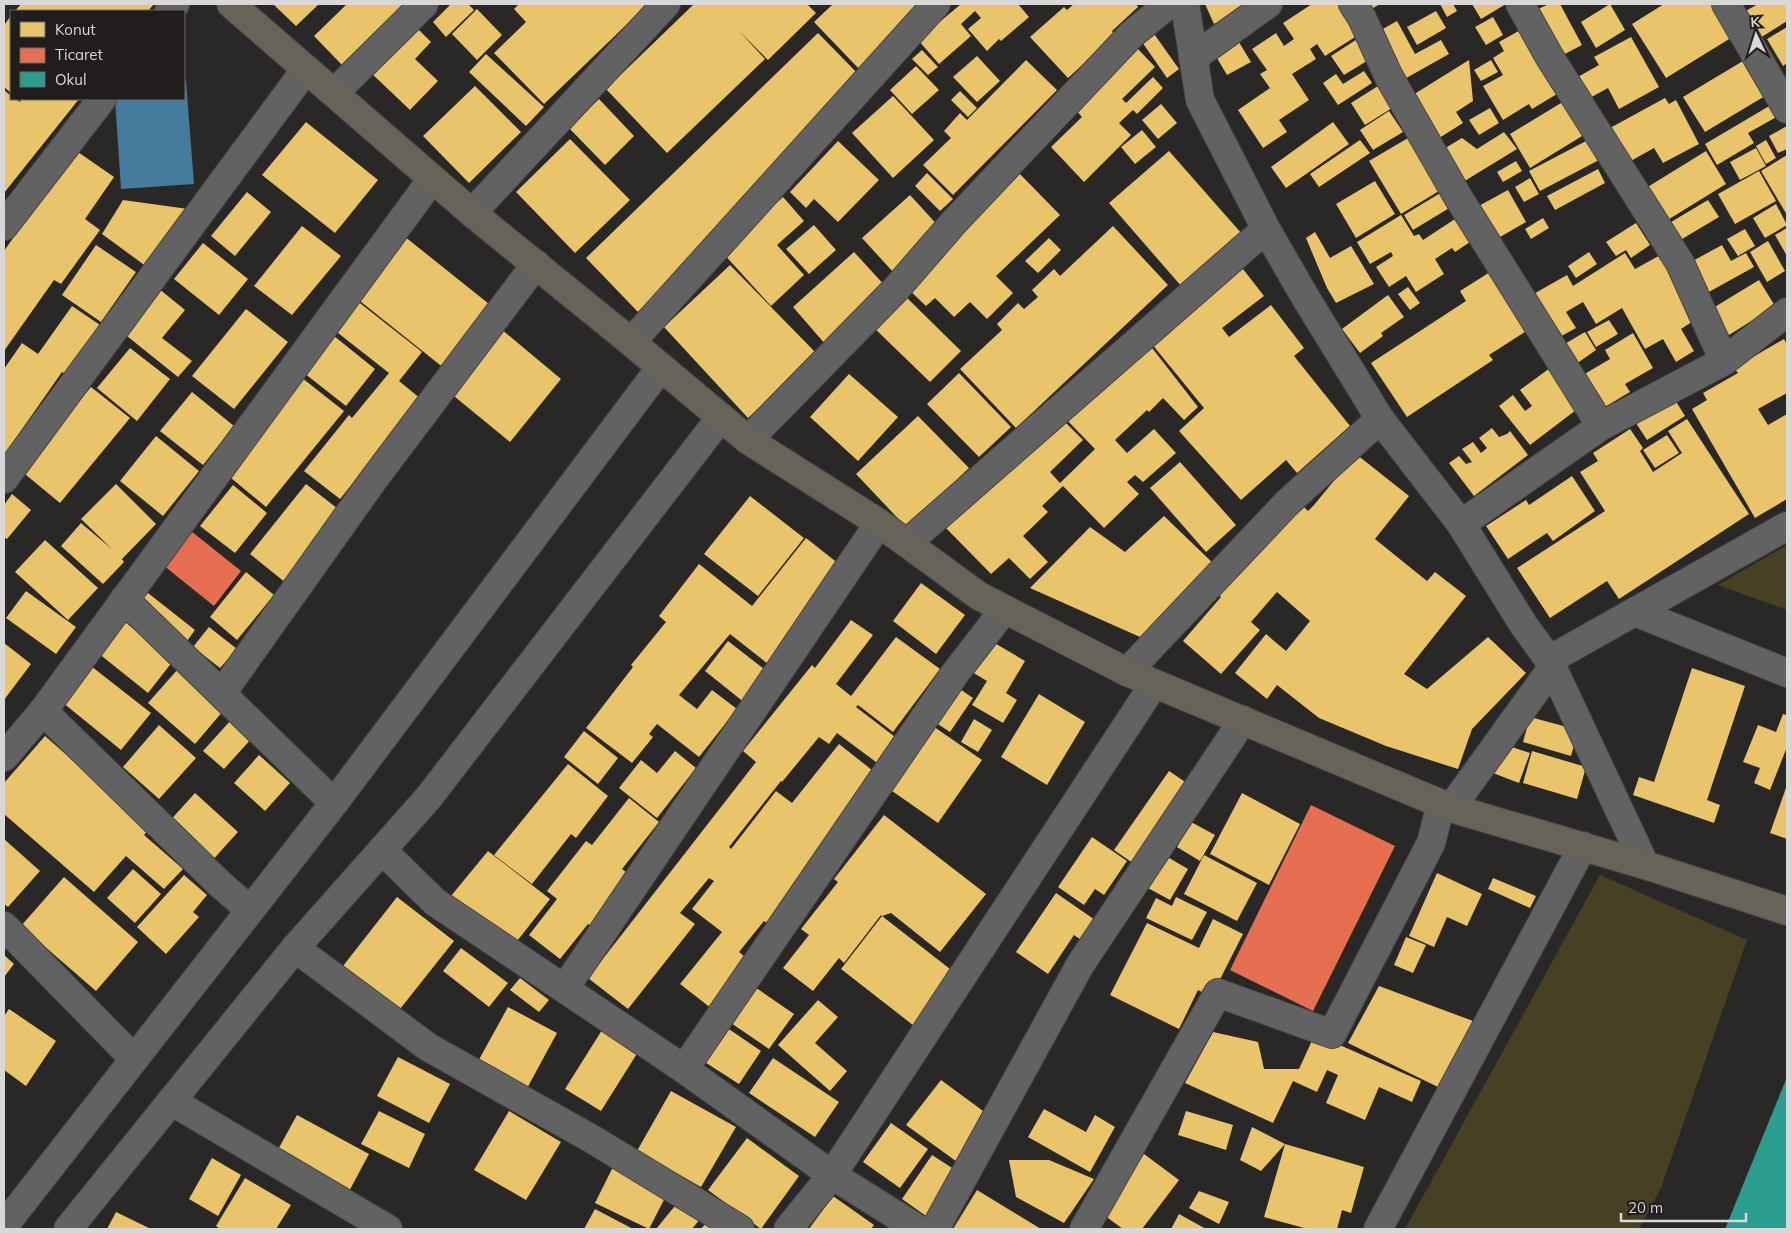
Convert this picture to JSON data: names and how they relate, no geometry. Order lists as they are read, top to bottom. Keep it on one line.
{"legend":["Konut","Ticaret","Okul"],"scale_bar":"20 m","north":"top"}
